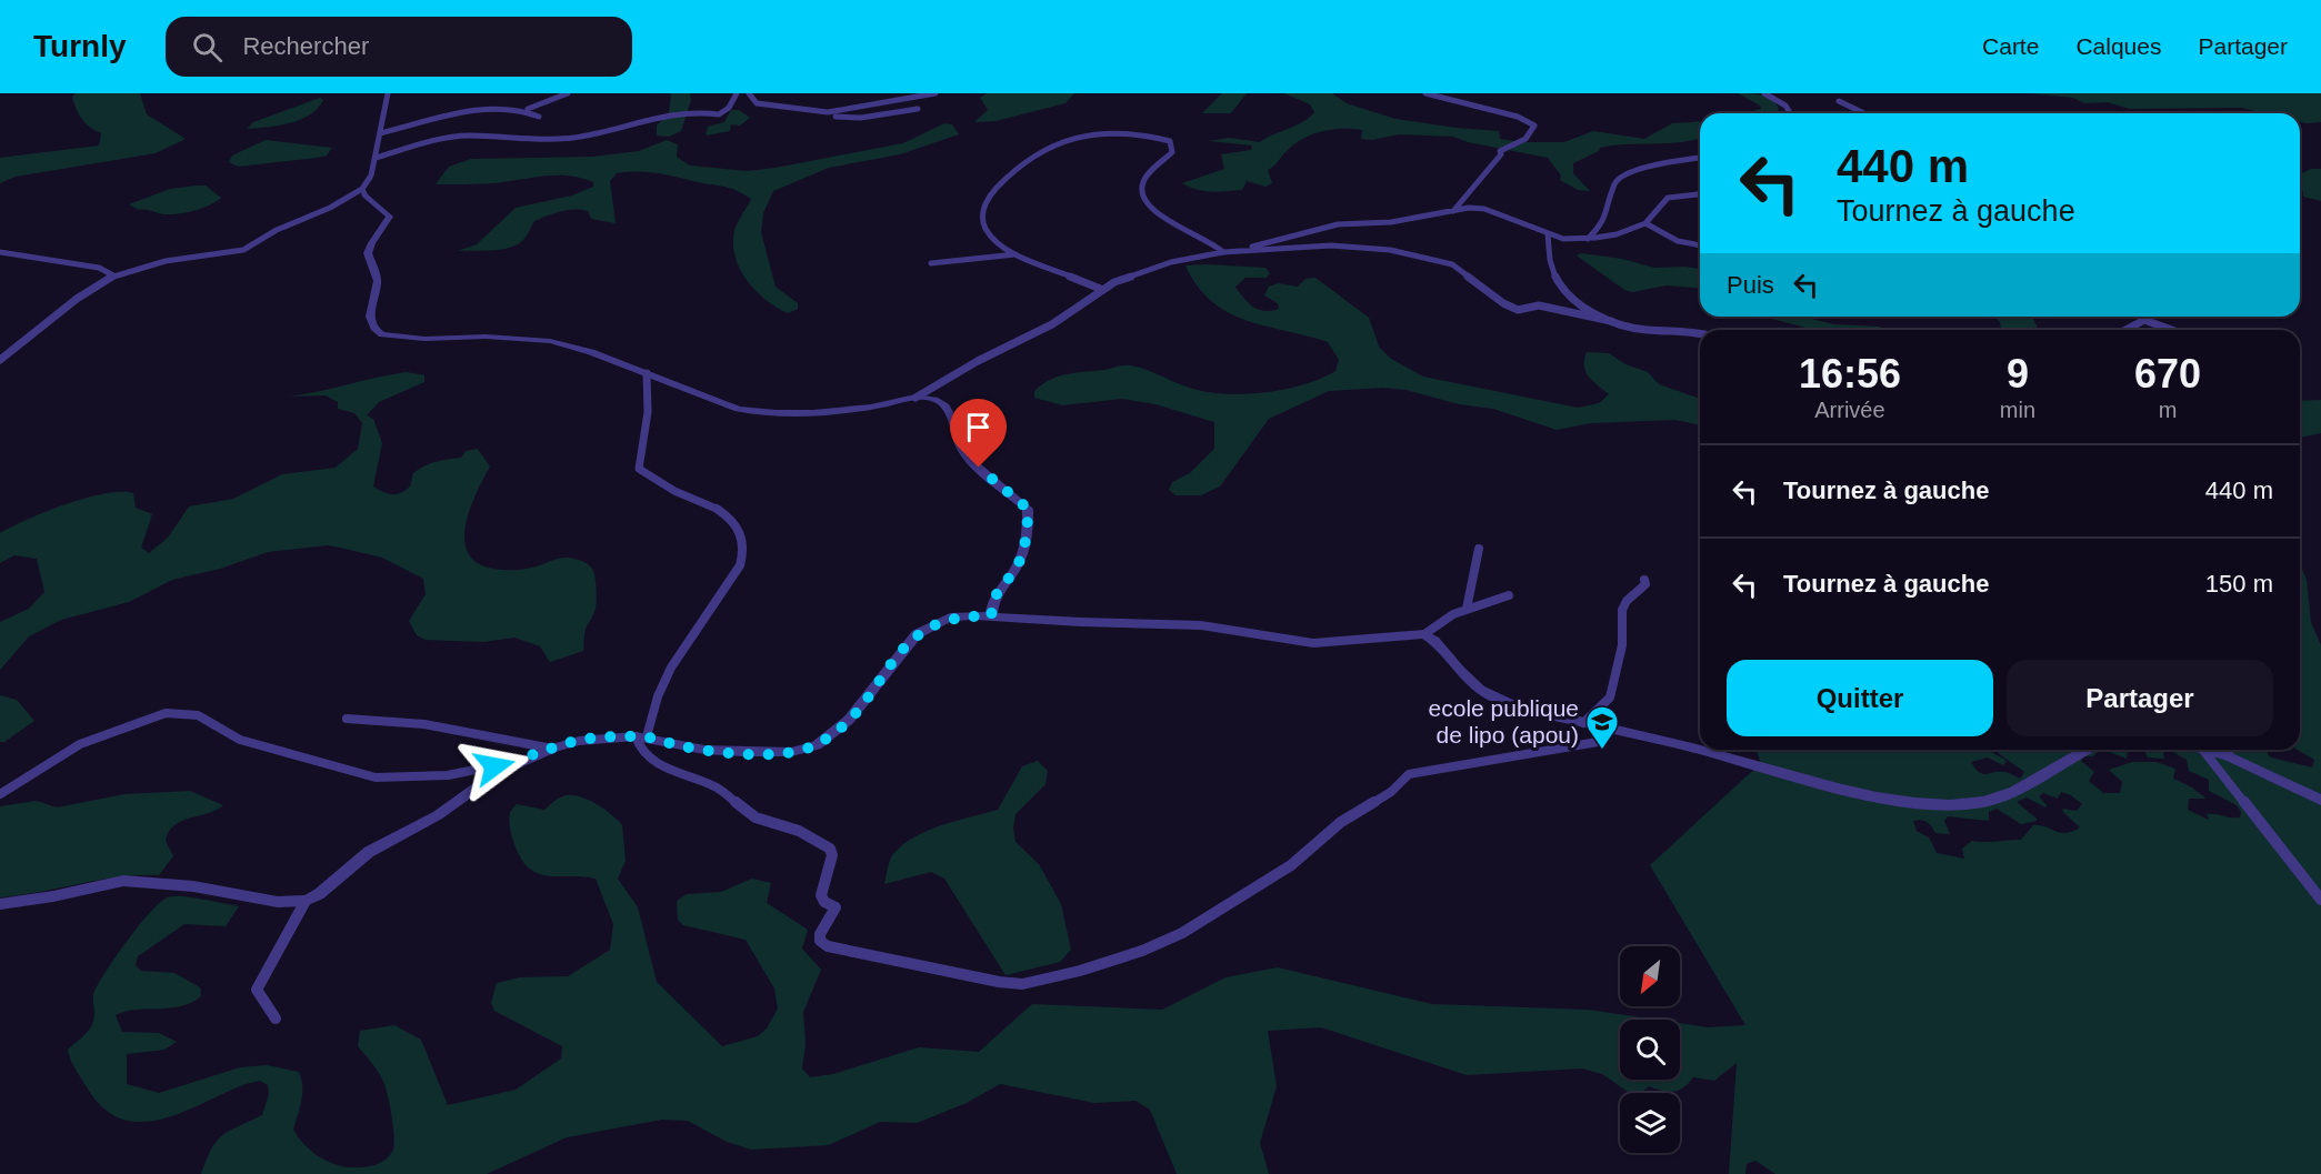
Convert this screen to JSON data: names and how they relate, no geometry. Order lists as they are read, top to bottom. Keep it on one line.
{"places":{"school or university":["ecole publique de lipo (apou)"]},"north":"bottom left","page":{"header":"Turnly","search":"Rechercher","nav":["Carte","Calques","Partager"],"turn":["440 m","Tournez à gauche"],"then":"Puis","eta":["16:56","Arrivée","9","min","670","m"],"list":[{"name":"Tournez à gauche","value":"440 m"},{"name":"Tournez à gauche","value":"150 m"}],"buttons":["Quitter","Partager"]}}
